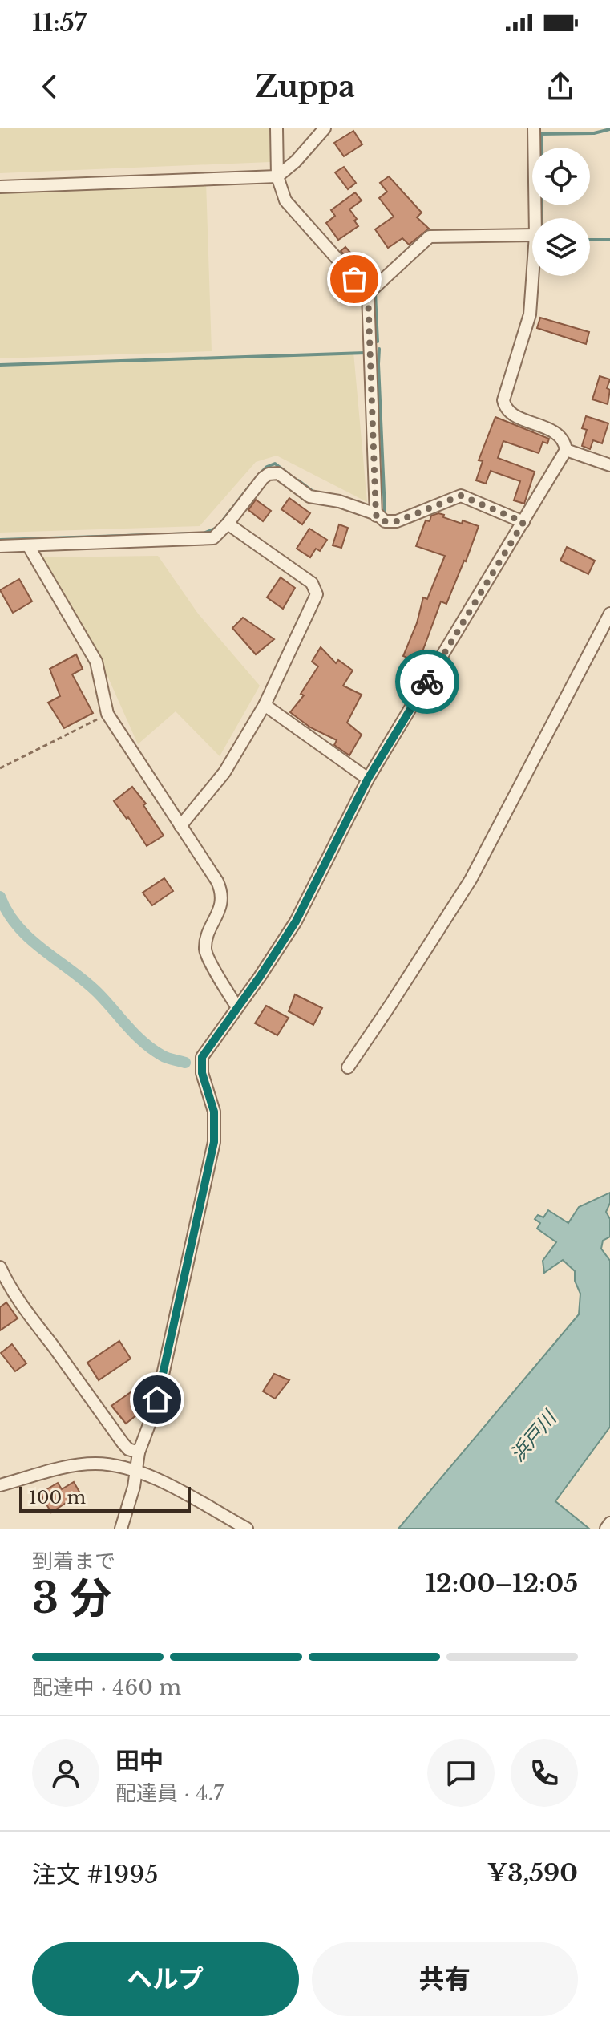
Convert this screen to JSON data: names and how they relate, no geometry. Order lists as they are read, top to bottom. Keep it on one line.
{"water":["浜戸川"],"scale_bar":"100 m","page":{"status":"11:57","header":"Zuppa","scale":"100 m","heading":["3 分","到着まで","12:00–12:05"],"panel":["田中","配達員 · 4.7","注文 #1995","¥3,590"],"bar":"配達中 · 460 m","buttons":["ヘルプ","共有"]}}
